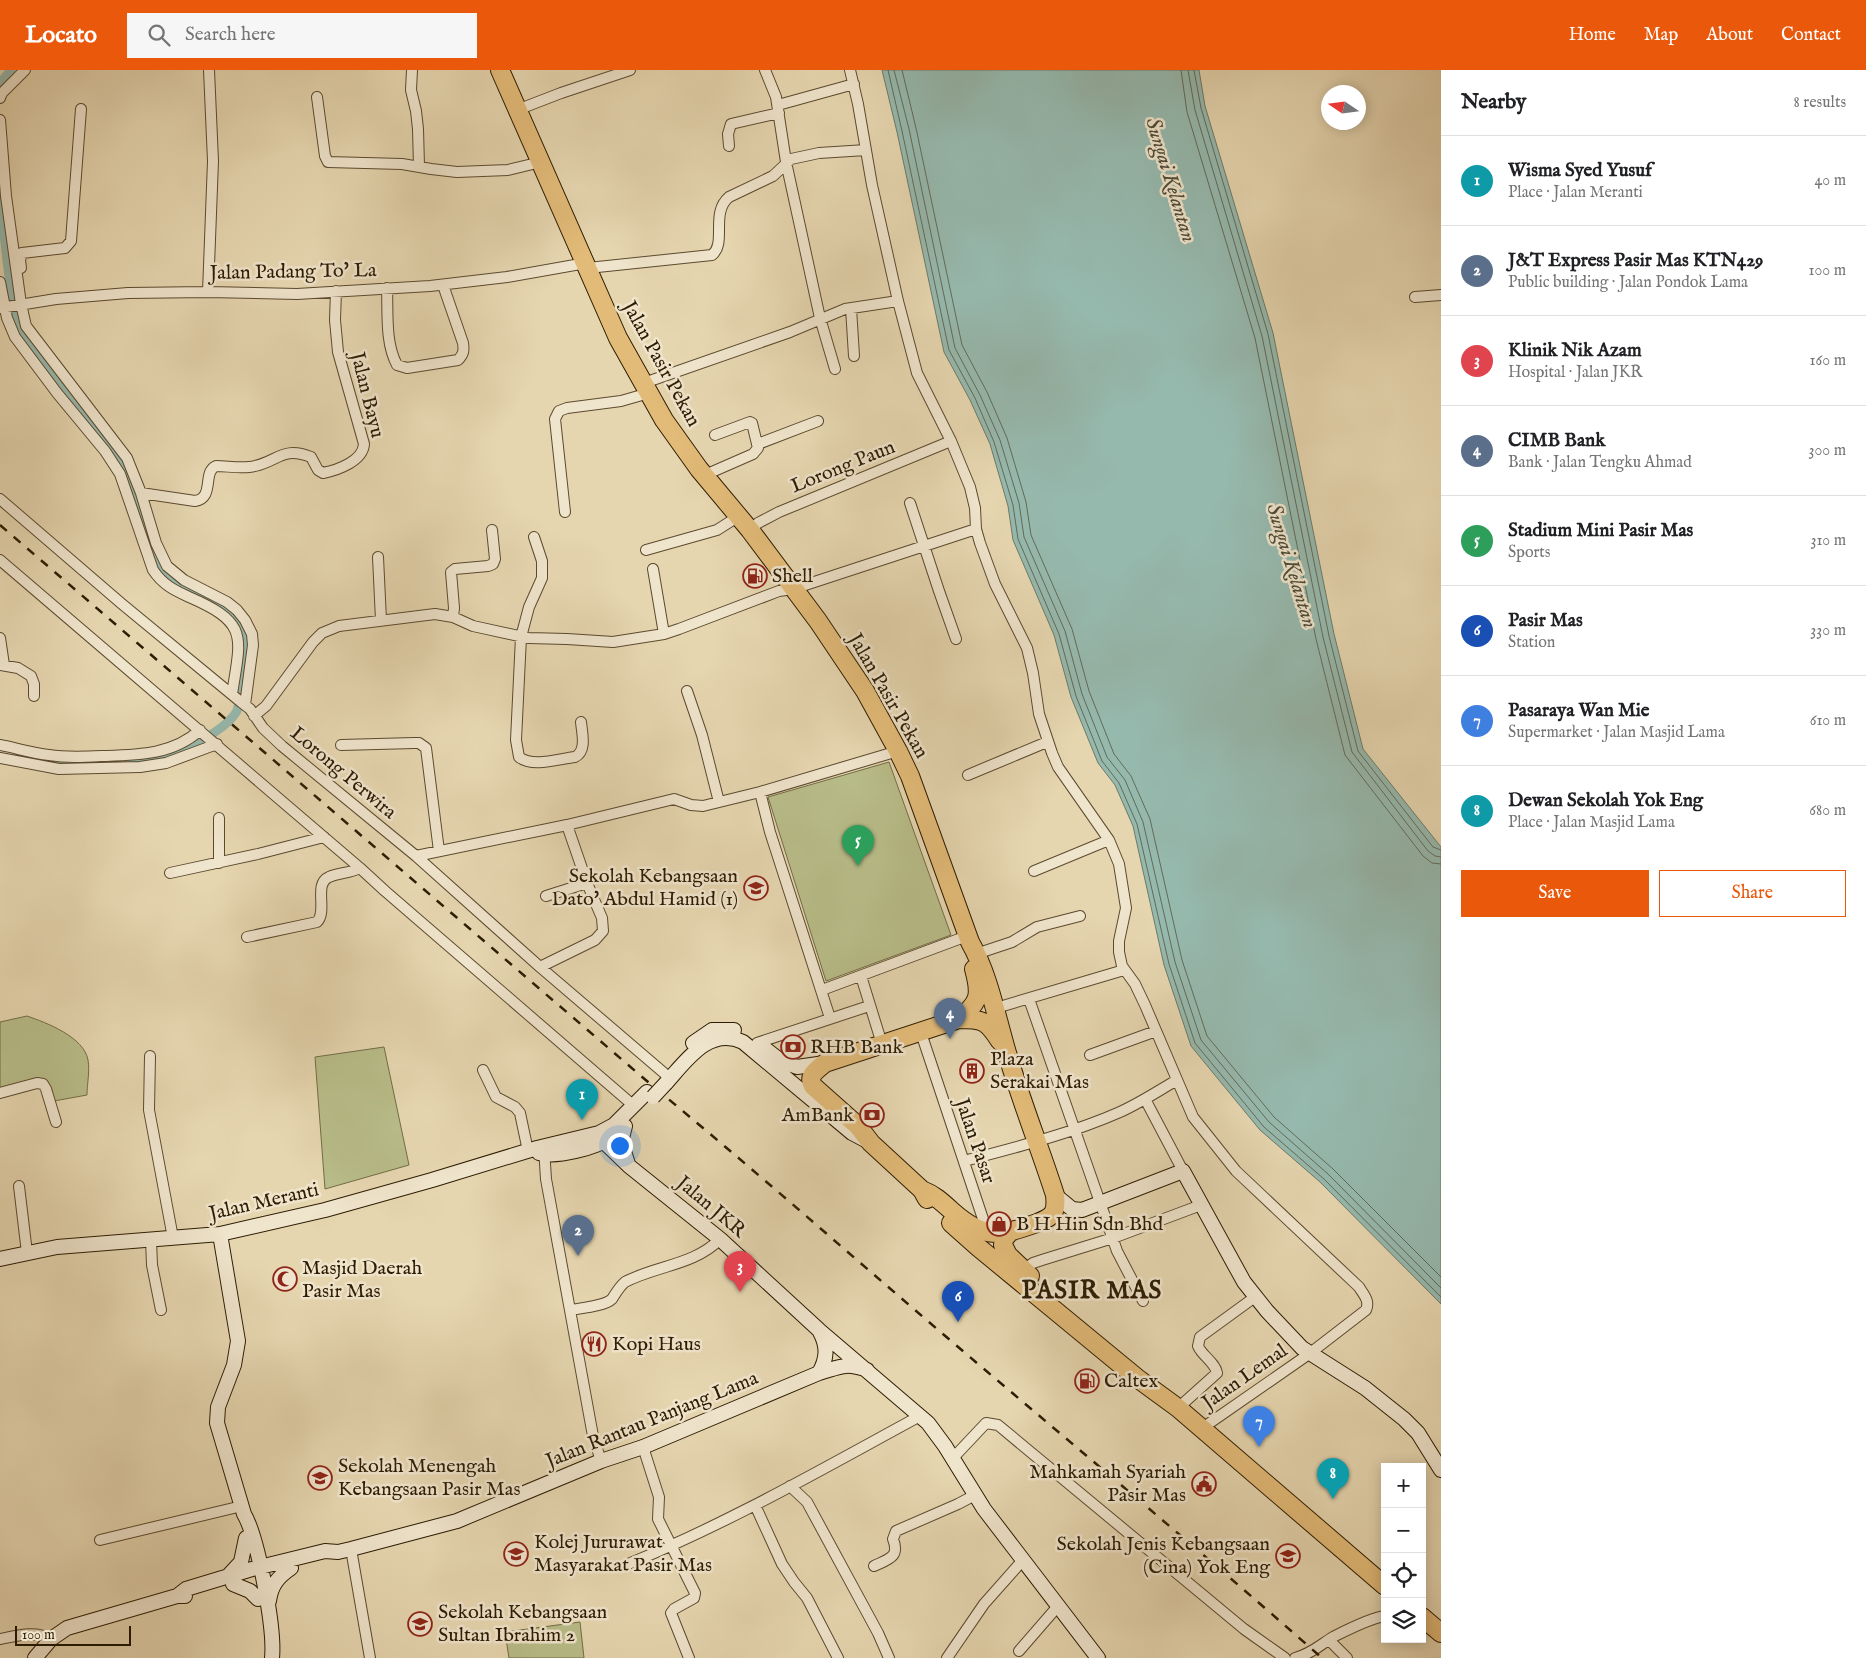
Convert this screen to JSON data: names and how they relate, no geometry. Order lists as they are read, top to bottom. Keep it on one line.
{"streets":{"highway":["Jalan Pasir Pekan"],"street":["Jalan Padang To' La","Jalan Bayu","Lorong Paun","Lorong Perwira","Jalan Pasar","Jalan Meranti","Jalan JKR","Jalan Lemal","Jalan Rantau Panjang Lama"]},"crossings":[["Jalan Padang To' La","Jalan Pasir Pekan"],["Jalan Padang To' La","Jalan Bayu"],["Jalan Pasir Pekan","Lorong Paun"],["Lorong Perwira","Jalan Meranti"],["Jalan Meranti","Jalan JKR"],["Jalan JKR","Jalan Rantau Panjang Lama"]],"districts":["PASIR MAS"],"water":["Sungai Kelantan"],"places":{"fuel station":["Shell","Caltex"],"school or university":["Sekolah Kebangsaan Dato' Abdul Hamid (1)","Sekolah Menengah Kebangsaan Pasir Mas","Kolej Jururawat Masyarakat Pasir Mas","Sekolah Jenis Kebangsaan (Cina) Yok Eng","Sekolah Kebangsaan Sultan Ibrahim 2"],"bank":["RHB Bank","AmBank"],"building":["Plaza Serakai Mas"],"shop":["B H Hin Sdn Bhd"],"mosque":["Masjid Daerah Pasir Mas"],"restaurant":["Kopi Haus"],"public building":["Mahkamah Syariah Pasir Mas"]},"scale_bar":"100 m","north":"left","page":{"header":"Locato","search":"Search here","nav":["Home","Map","About","Contact"],"heading":["Nearby","8 results"],"list":[{"mark":"1","name":"Wisma Syed Yusuf","note":"Place · Jalan Meranti","value":"40 m"},{"mark":"2","name":"J&T Express Pasir Mas KTN429","note":"Public building · Jalan Pondok Lama","value":"100 m"},{"mark":"3","name":"Klinik Nik Azam","note":"Hospital · Jalan JKR","value":"160 m"},{"mark":"4","name":"CIMB Bank","note":"Bank · Jalan Tengku Ahmad","value":"300 m"},{"mark":"5","name":"Stadium Mini Pasir Mas","note":"Sports","value":"310 m"},{"mark":"6","name":"Pasir Mas","note":"Station","value":"330 m"},{"mark":"7","name":"Pasaraya Wan Mie","note":"Supermarket · Jalan Masjid Lama","value":"610 m"},{"mark":"8","name":"Dewan Sekolah Yok Eng","note":"Place · Jalan Masjid Lama","value":"680 m"}],"pins":["5","4","1","2","3","6","7","8"],"buttons":["Save","Share"],"map_buttons":["+","−"],"scale":"100 m"}}
